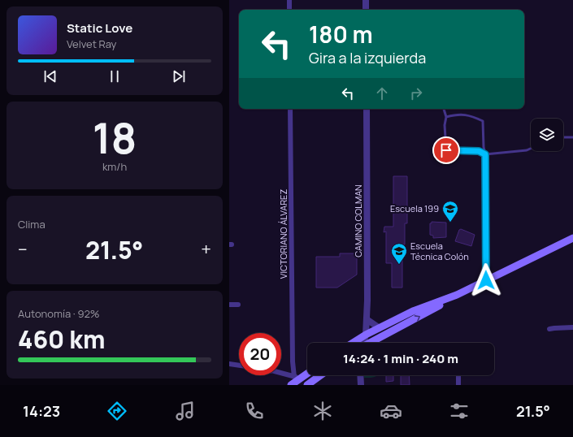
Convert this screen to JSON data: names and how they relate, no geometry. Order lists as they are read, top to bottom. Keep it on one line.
{"streets":{"street":["CAMINO COLMAN","VICTORIANO ÁLVAREZ"]},"places":{"school or university":["Escuela 199","Escuela Técnica Colón"]},"page":{"turn":["180 m","Gira a la izquierda"],"song":["Static Love","Velvet Ray"],"tile":[["18","km/h"],"Clima",["Autonomía · 92%","460 km"]],"heat":["−","21.5°","+"],"limit":"20","trip":"14:24 · 1 min · 240 m","tabs":["14:23","21.5°"]}}
